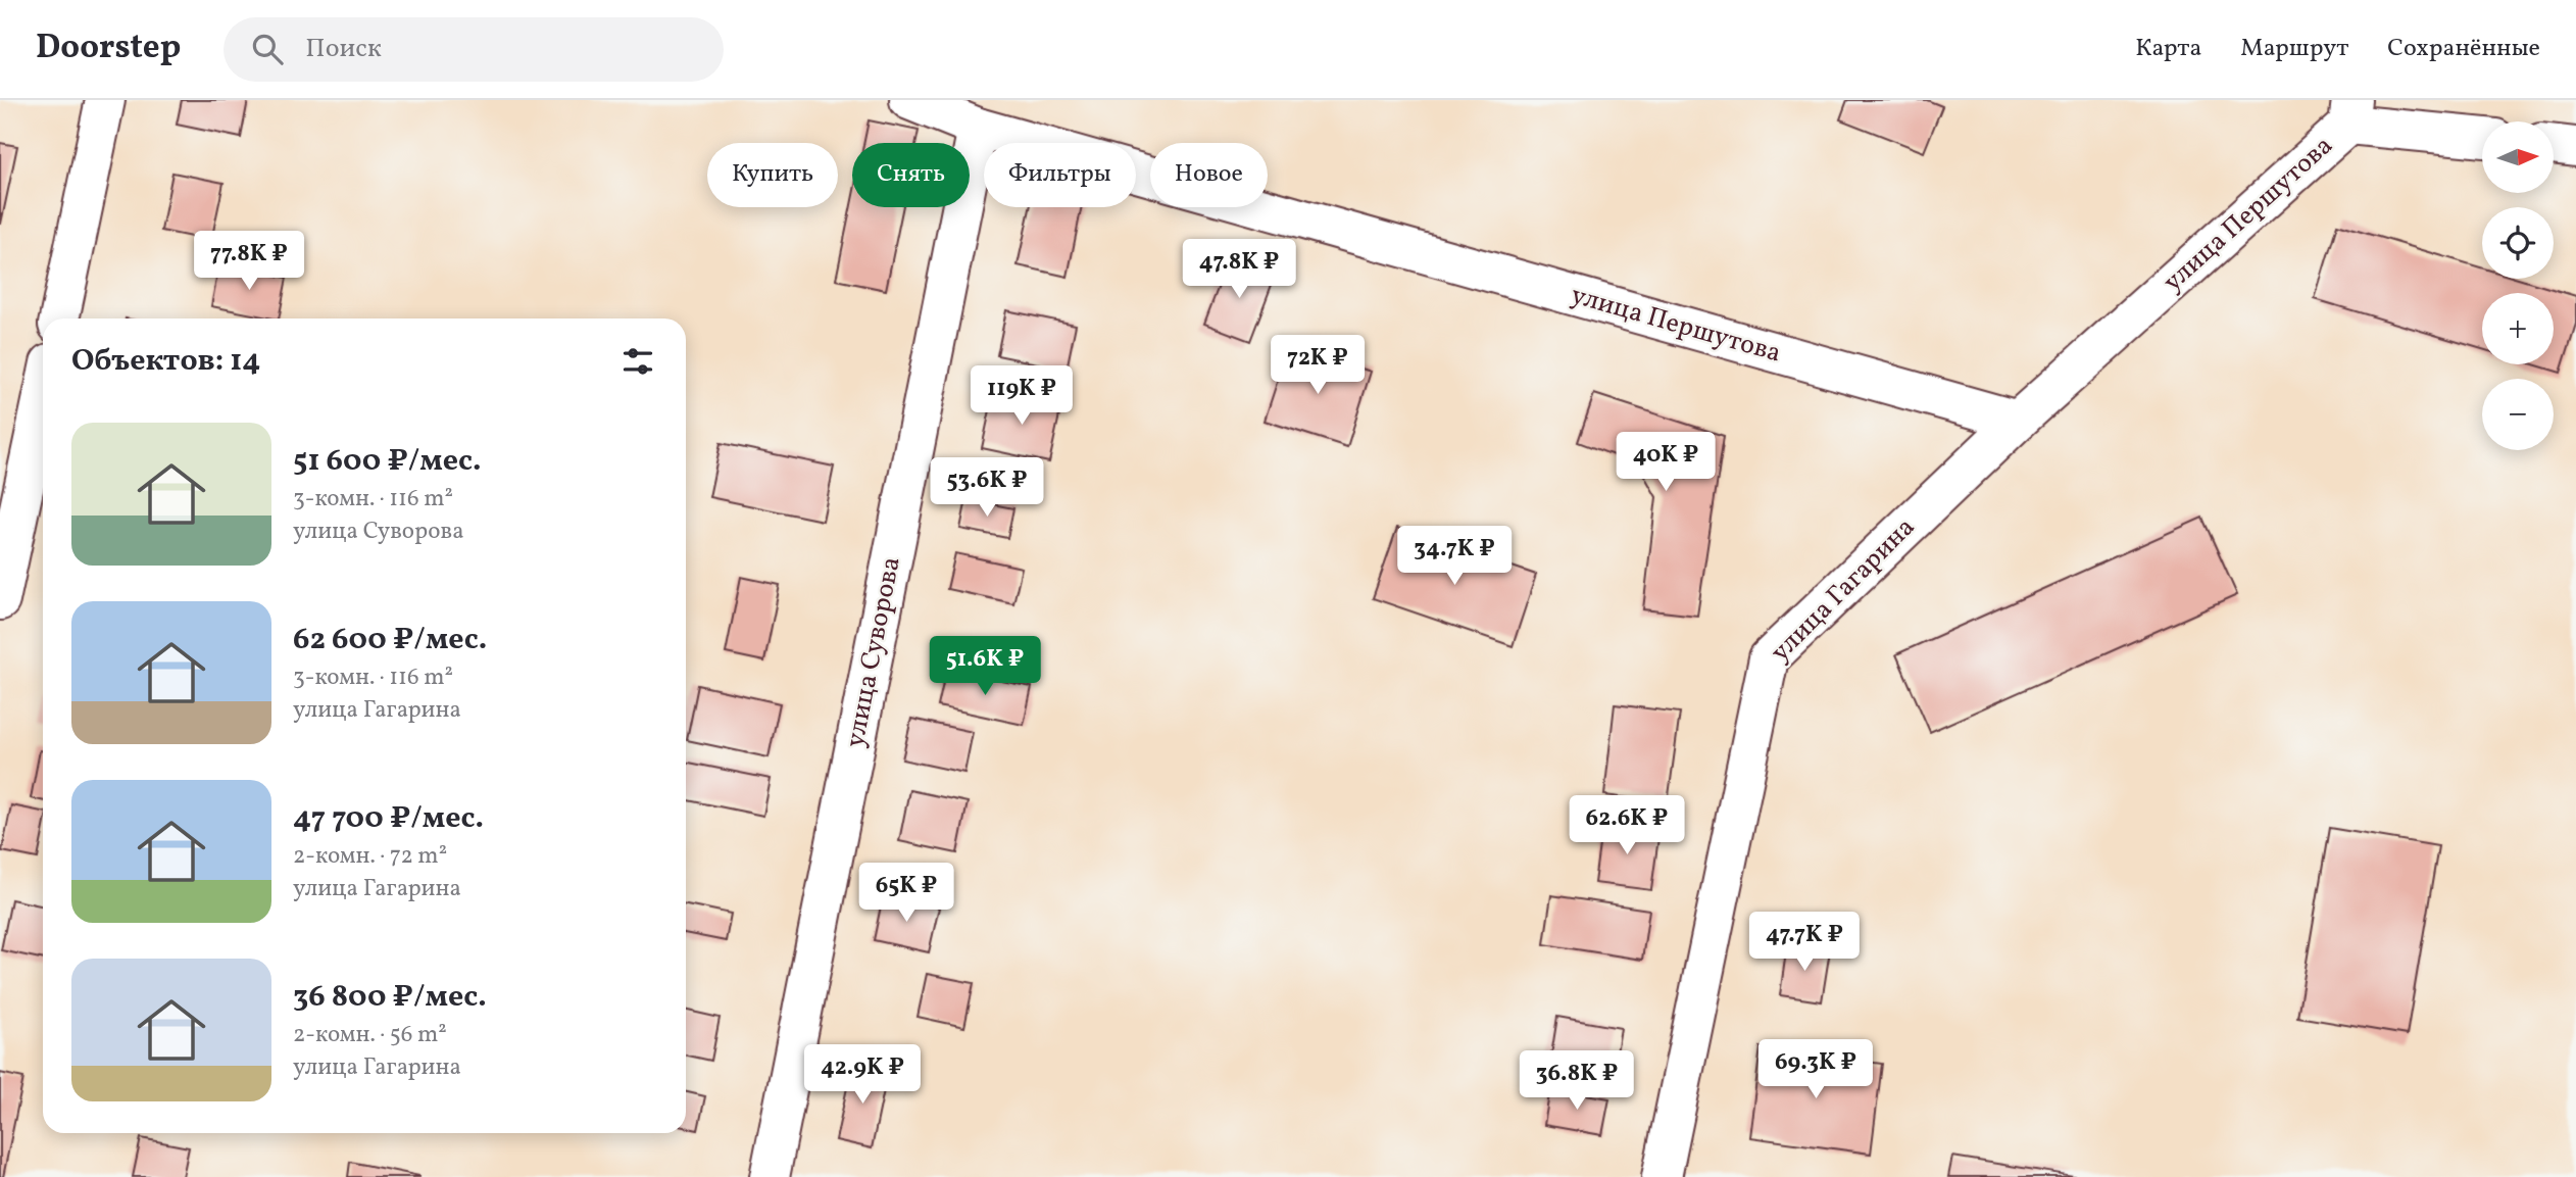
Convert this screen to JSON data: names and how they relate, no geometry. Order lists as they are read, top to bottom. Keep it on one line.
{"streets":{"street":["улица Першутова","улица Гагарина","улица Суворова"]},"crossings":[["улица Першутова","улица Гагарина"],["улица Першутова","улица Суворова"]],"north":"right","page":{"header":"Doorstep","search":"Поиск","nav":["Карта","Маршрут","Сохранённые"],"map_buttons":["+","−"],"chip":["Купить","Снять","Фильтры","Новое"],"price":["77.8K ₽","47.8K ₽","72K ₽","119K ₽","40K ₽","53.6K ₽","34.7K ₽","51.6K ₽","62.6K ₽","65K ₽","47.7K ₽","69.3K ₽","42.9K ₽","36.8K ₽"],"heading":"Объектов: 14","list":[{"name":"51 600 ₽/мес.","note":"3-комн. · 116 m² · улица Суворова"},{"name":"62 600 ₽/мес.","note":"3-комн. · 116 m² · улица Гагарина"},{"name":"47 700 ₽/мес.","note":"2-комн. · 72 m² · улица Гагарина"},{"name":"36 800 ₽/мес.","note":"2-комн. · 56 m² · улица Гагарина"}]}}
